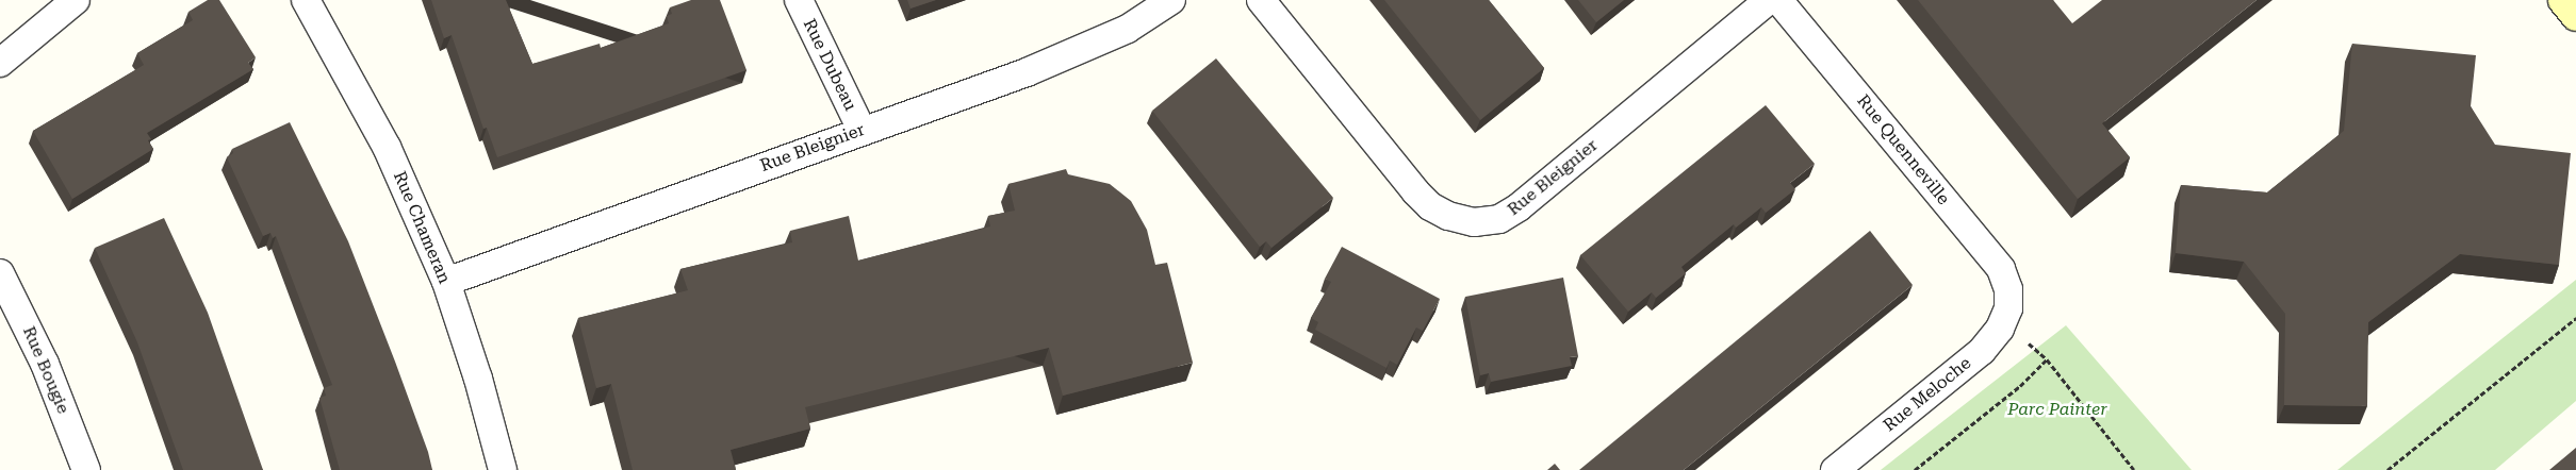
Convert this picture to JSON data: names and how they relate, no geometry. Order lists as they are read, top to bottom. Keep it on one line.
{"streets":{"street":["Rue Dubeau","Rue Bleignier","Rue Quenneville","Rue Chameran","Rue Bougie","Rue Meloche"]},"crossings":[["Rue Dubeau","Rue Bleignier"],["Rue Bleignier","Rue Chameran"],["Rue Quenneville","Rue Meloche"]],"parks":["Parc Painter"]}
